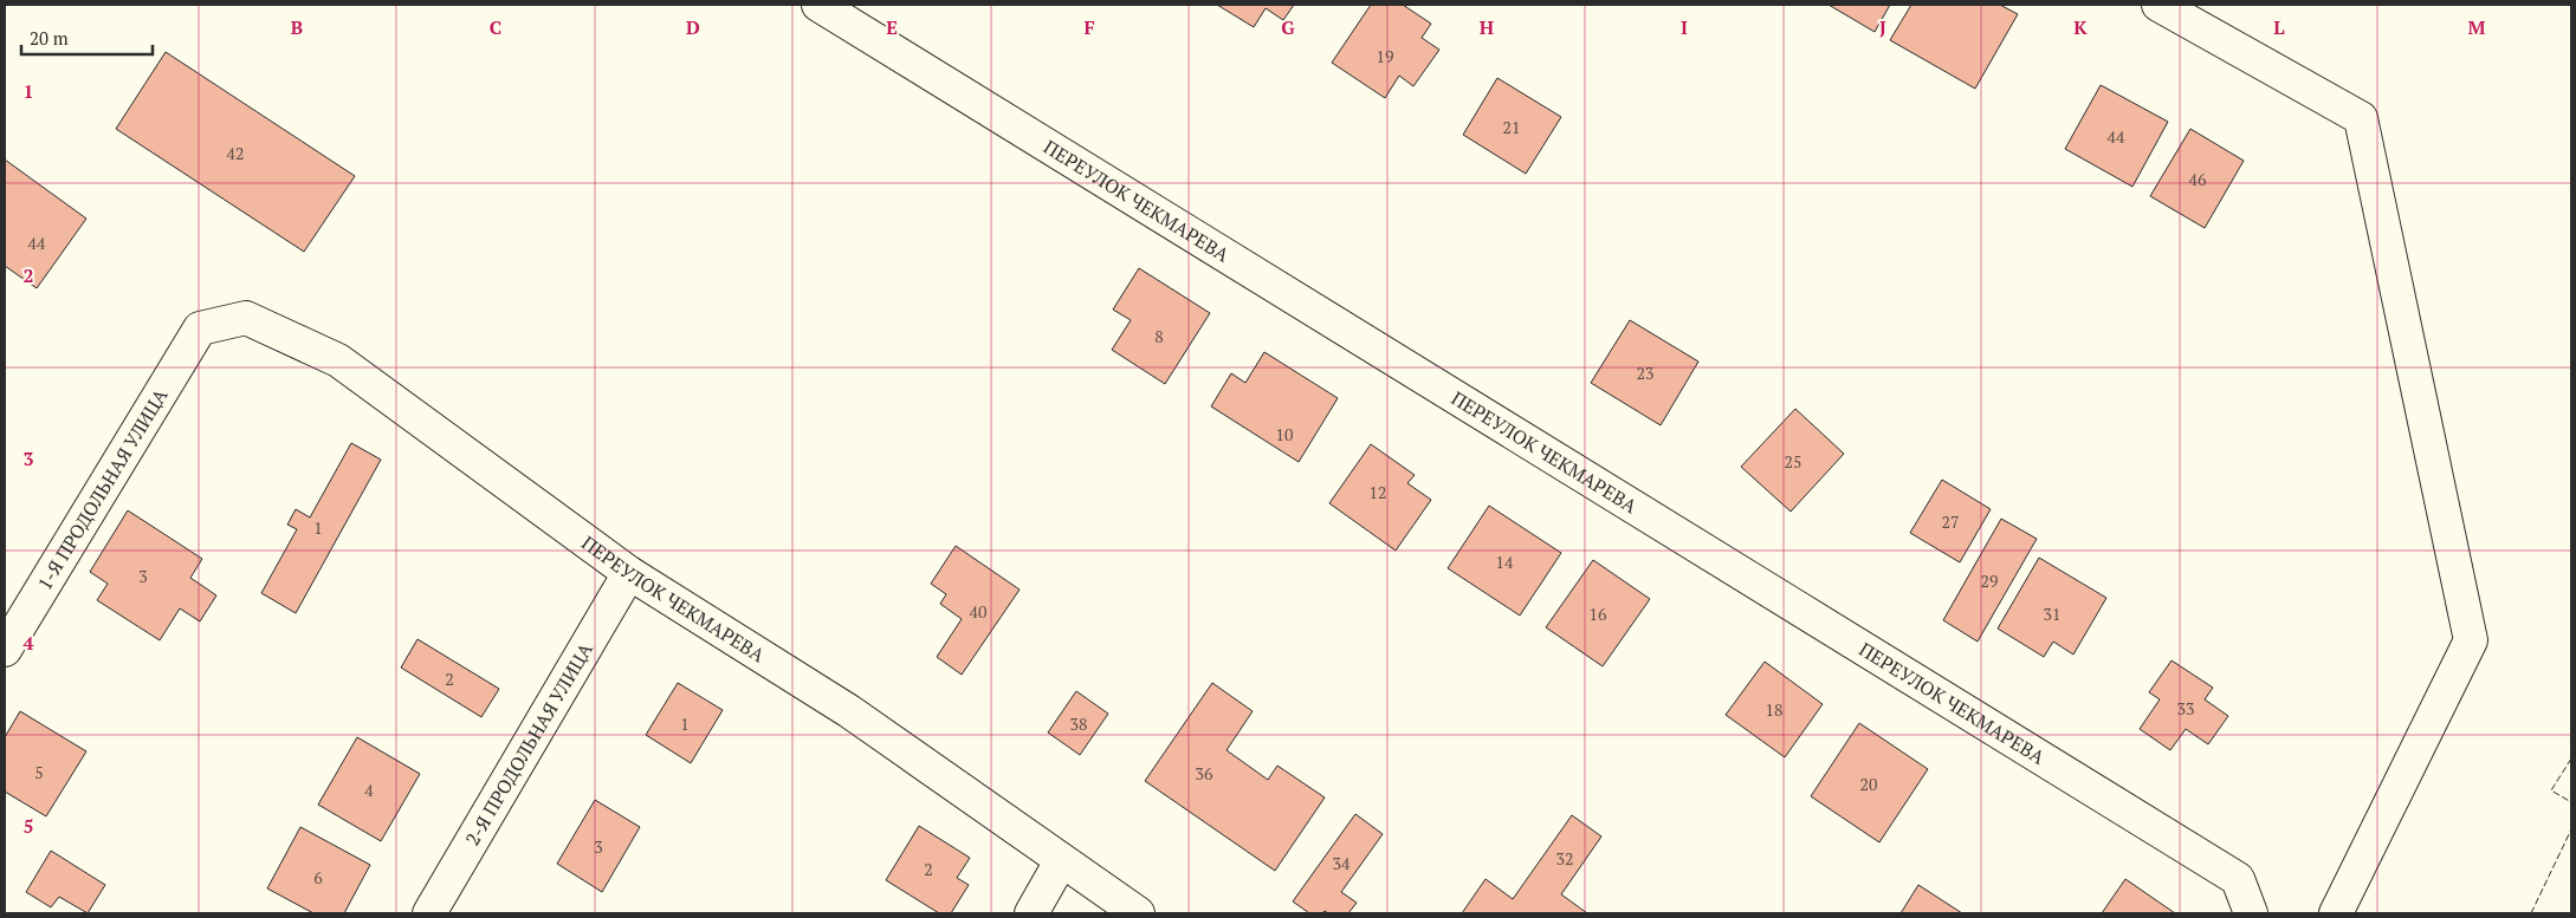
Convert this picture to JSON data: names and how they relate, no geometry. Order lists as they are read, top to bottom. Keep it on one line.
{"streets":{"street":["ПЕРЕУЛОК ЧЕКМАРЕВА","1-Я ПРОДОЛЬНАЯ УЛИЦА","2-Я ПРОДОЛЬНАЯ УЛИЦА"]},"crossings":[["ПЕРЕУЛОК ЧЕКМАРЕВА","1-Я ПРОДОЛЬНАЯ УЛИЦА"],["ПЕРЕУЛОК ЧЕКМАРЕВА","2-Я ПРОДОЛЬНАЯ УЛИЦА"]],"house_numbers":["19","21","44","42","46","44","8","23","10","25","12","27","1","14","3","29","40","16","31","2","33","18","1","38","5","36","20","4","3","32","34","2","6"],"scale_bar":"20 m","grid":{"columns":["B","C","D","E","F","G","H","I","J","K","L","M"],"rows":["1","2","3","4","5"]}}
